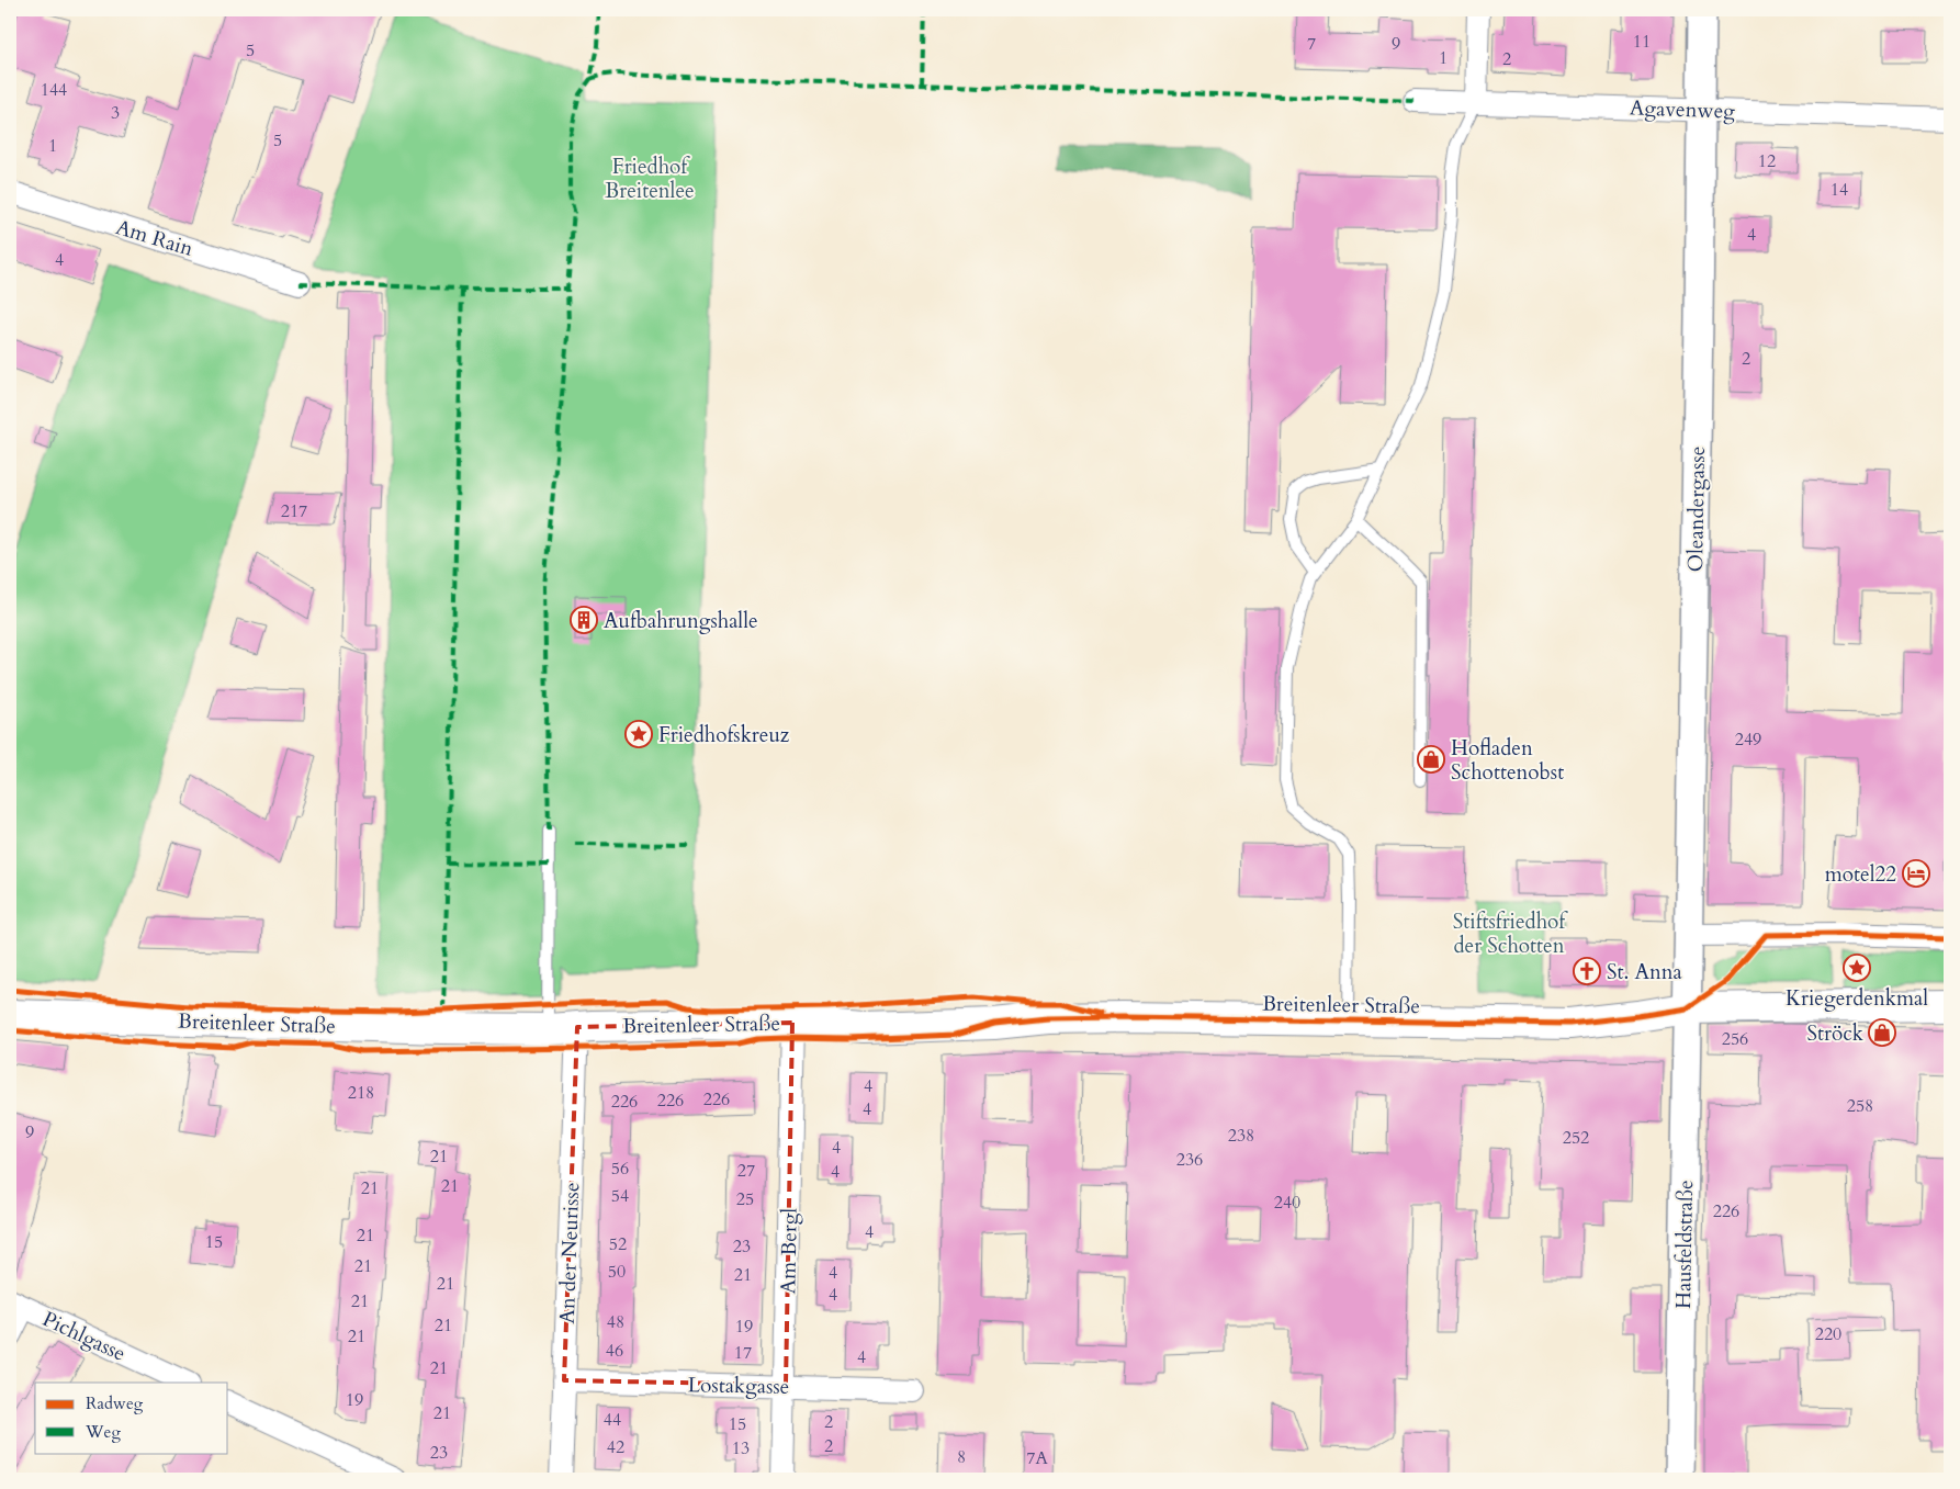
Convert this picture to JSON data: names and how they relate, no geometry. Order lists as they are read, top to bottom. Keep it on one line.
{"streets":{"main road":["Breitenleer Straße"],"street":["Agavenweg","Am Rain","Oleandergasse","Hausfeldstraße","Am Bergl","An der Neurisse","Pichlgasse","Lostakgasse"]},"crossings":[["Agavenweg","Oleandergasse"],["Oleandergasse","Breitenleer Straße"],["Oleandergasse","Hausfeldstraße"],["Breitenleer Straße","Hausfeldstraße"],["Breitenleer Straße","Am Bergl"],["Breitenleer Straße","An der Neurisse"],["Am Bergl","Lostakgasse"],["An der Neurisse","Lostakgasse"]],"parks":["Friedhof Breitenlee","Stiftsfriedhof der Schotten"],"places":{"building":["Aufbahrungshalle"],"place":["Friedhofskreuz","Kriegerdenkmal"],"shop":["Hofladen Schottenobst","Ströck"],"hotel":["motel22"],"church":["St. Anna"]},"house_numbers":["11","7","9","5","1","2","144","3","5","1","12","14","4","4","2","217","249","256","4","218","226","226","226","258","4","9","238","252","4","21","236","56","27","4","21","21","54","25","240","226","4","21","15","52","23","21","50","4","21","21","4","21","48","21","19","220","21","46","17","4","21","19","21","44","2","15","2","42","13","23","8","7A"],"legend":["Radweg","Weg"]}
